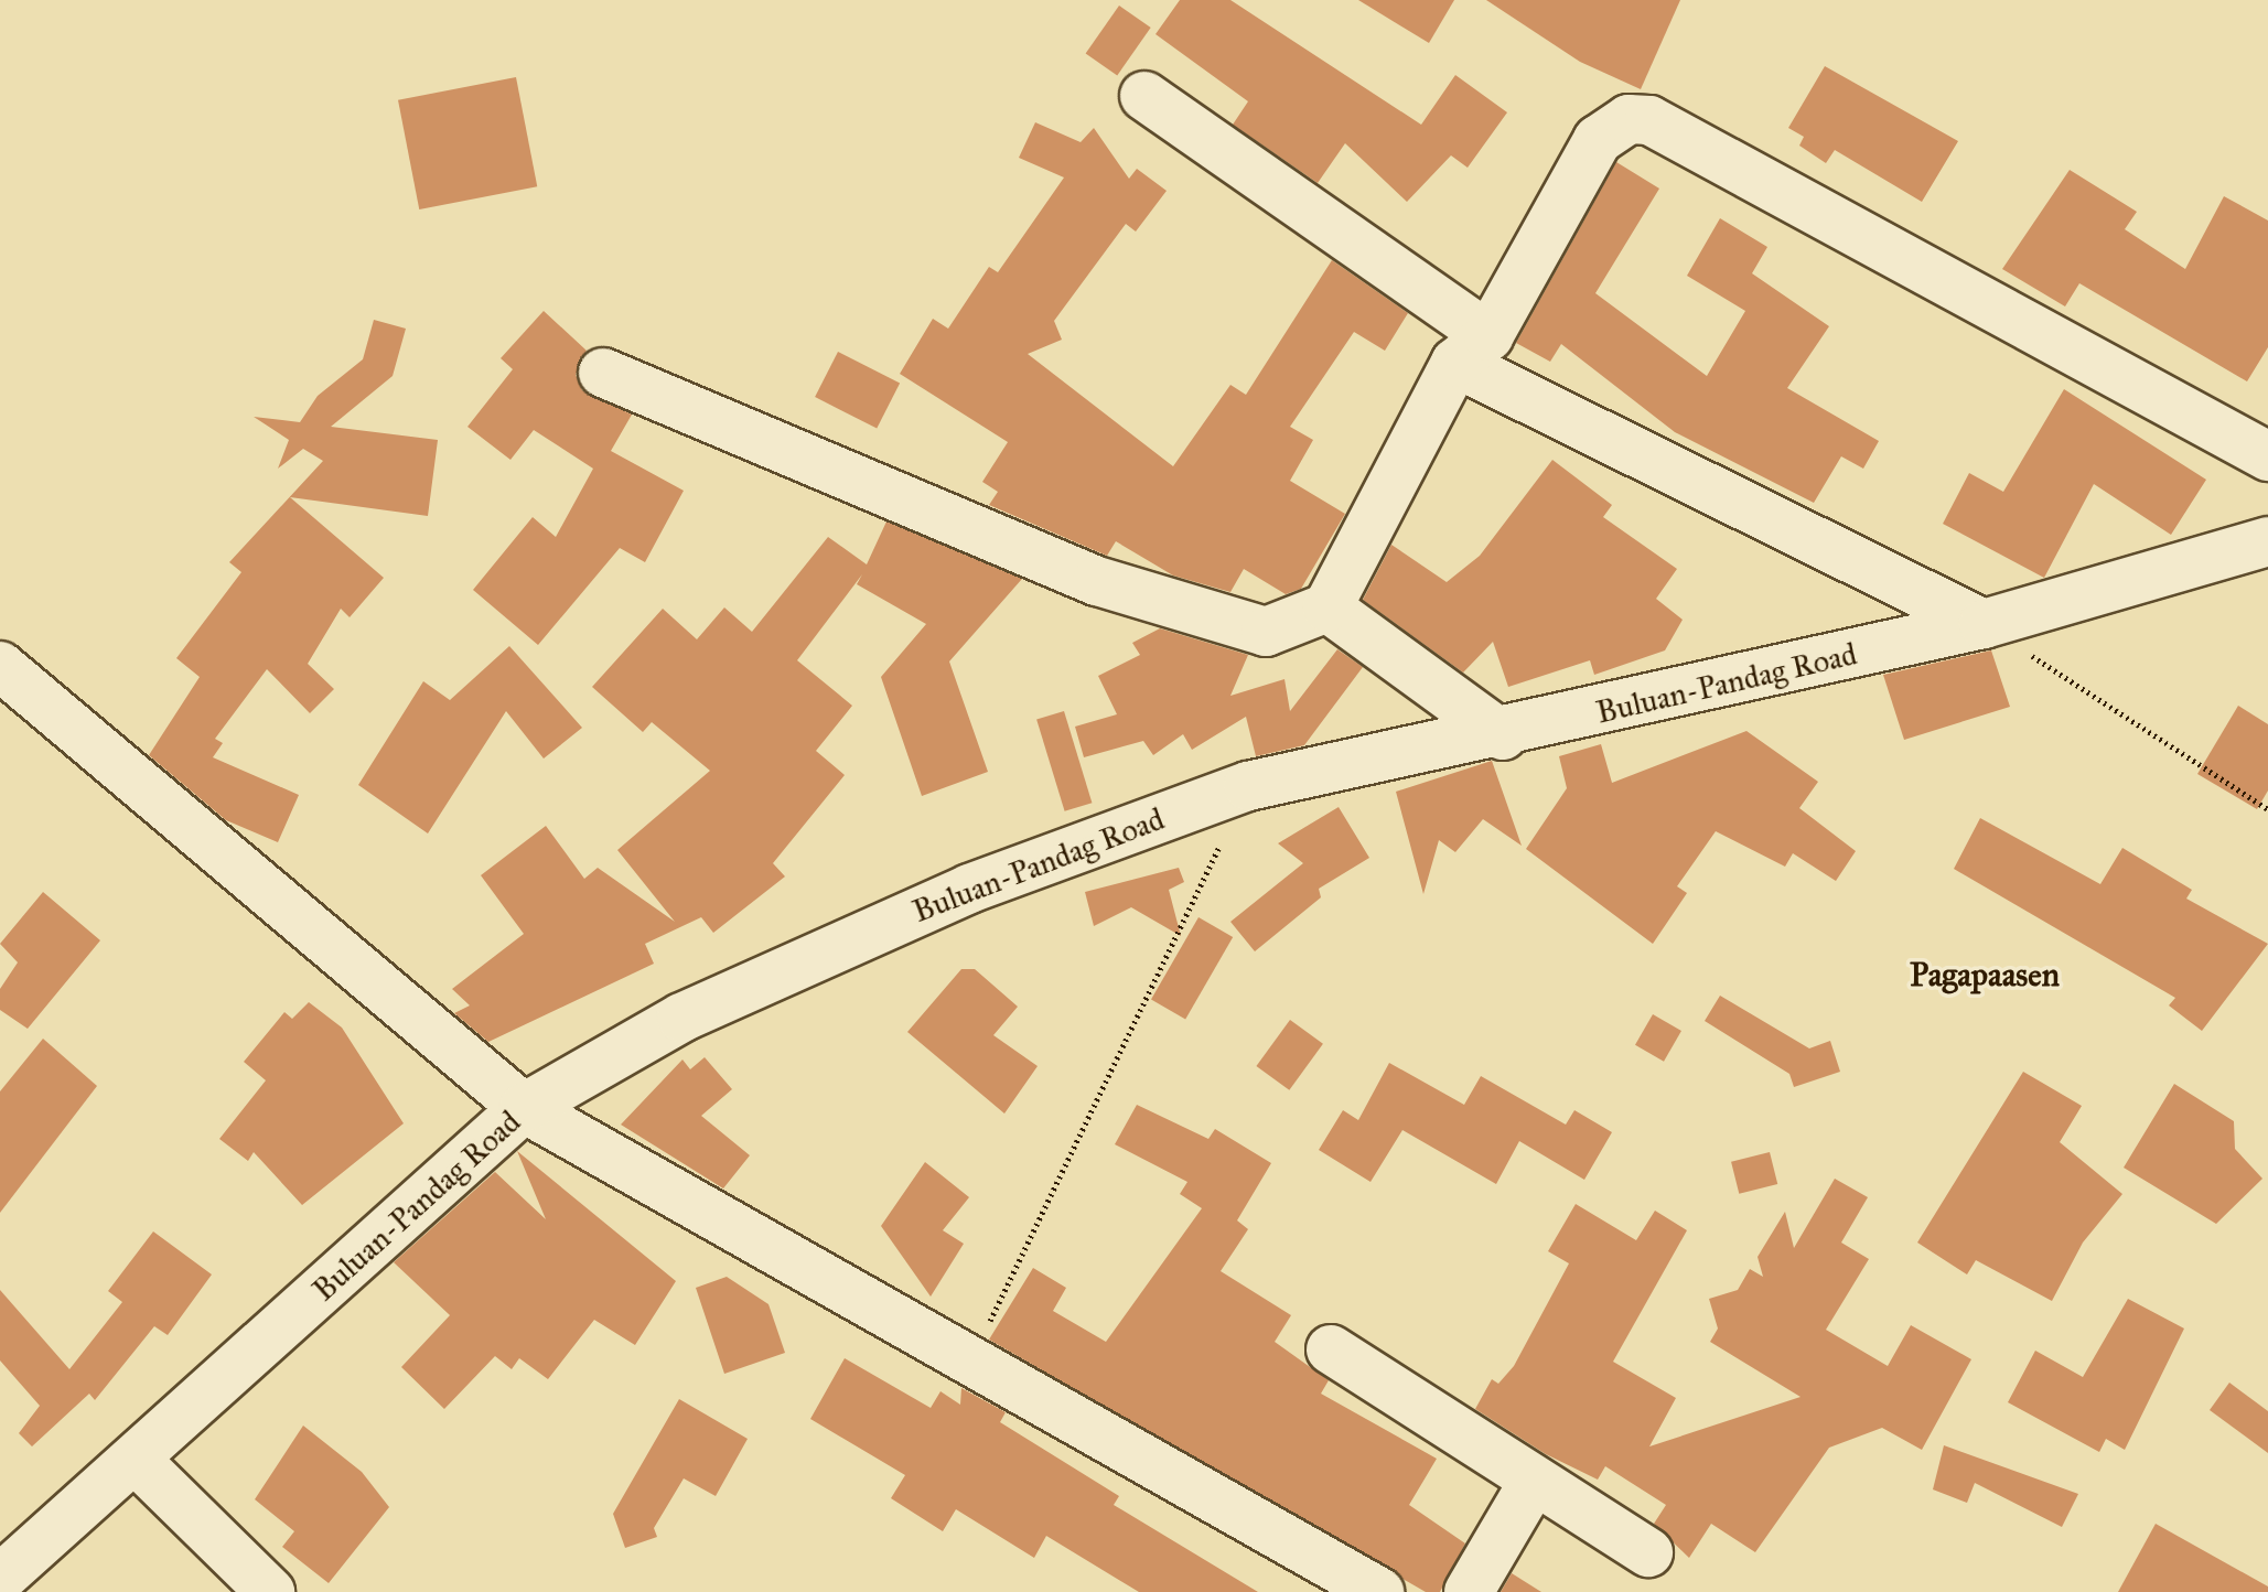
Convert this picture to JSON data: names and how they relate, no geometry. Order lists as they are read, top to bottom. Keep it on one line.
{"streets":{"street":["Buluan-Pandag Road"]},"districts":["Pagapaasen"]}
